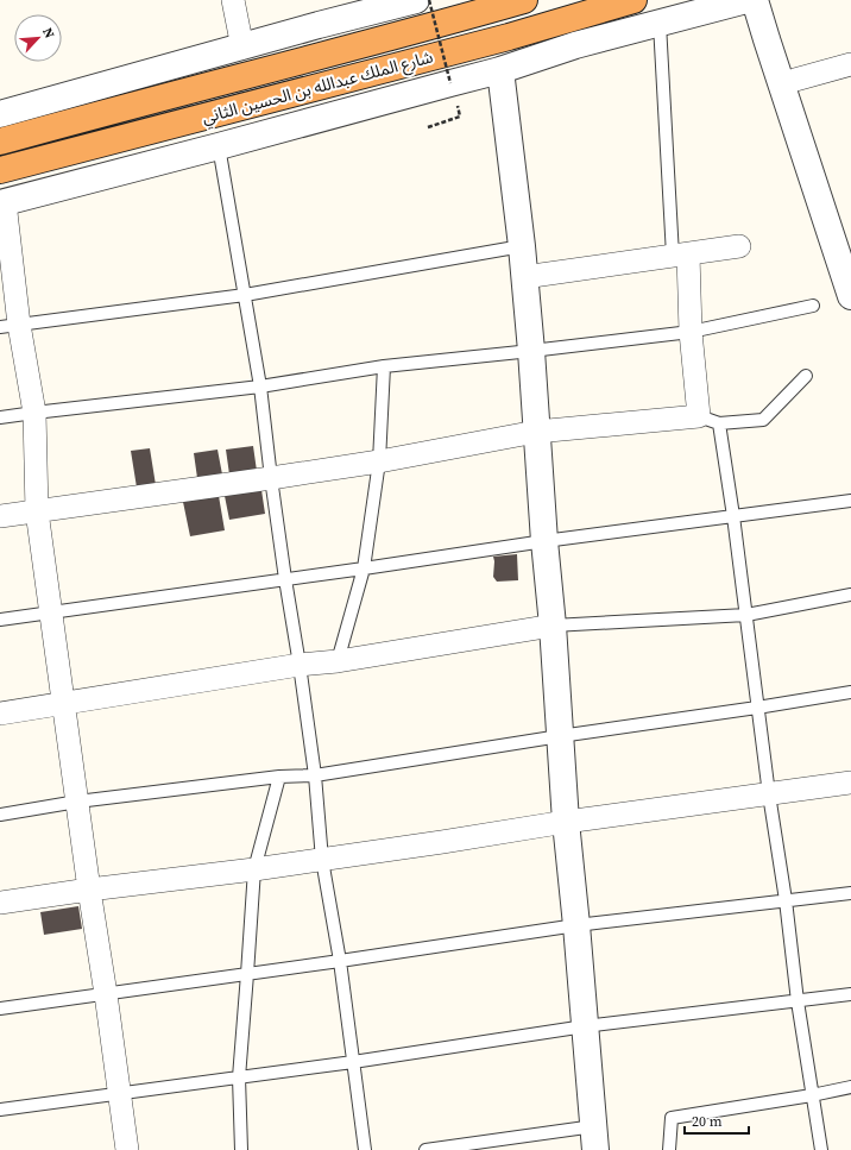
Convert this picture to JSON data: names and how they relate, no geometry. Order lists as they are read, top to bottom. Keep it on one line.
{"streets":{"highway":["شارع الملك عبدالله بن الحسين الثاني"]},"scale_bar":"20 m","north":"top right"}
